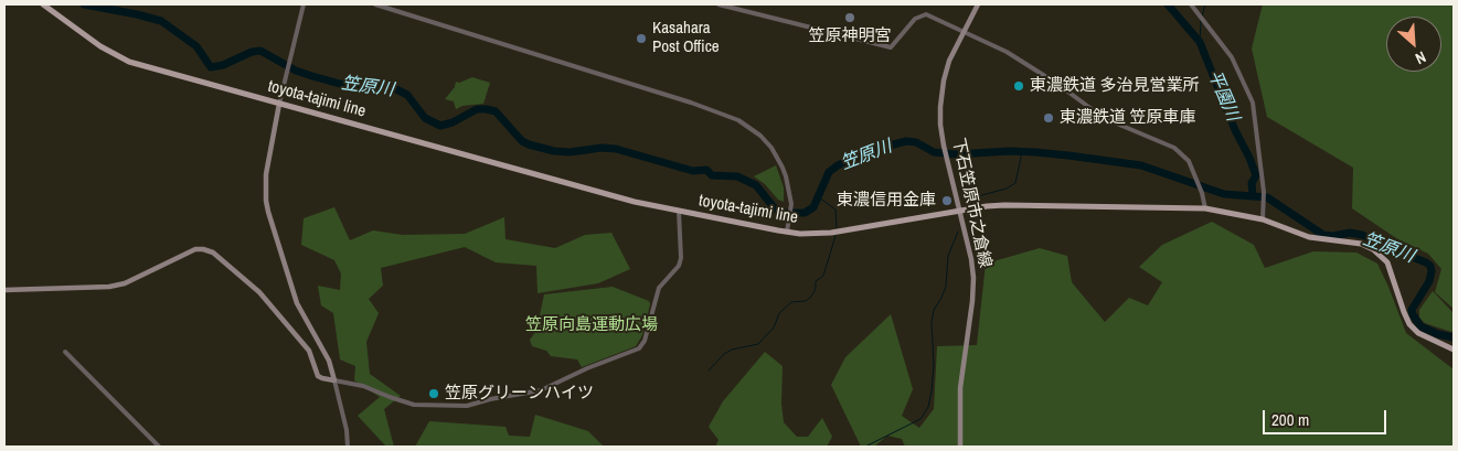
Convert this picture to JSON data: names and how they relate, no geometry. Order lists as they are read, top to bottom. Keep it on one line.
{"streets":{"main road":["toyota-tajimi line","下石笠原市之倉線"]},"crossings":[["toyota-tajimi line","下石笠原市之倉線"]],"water":["笠原川","平園川"],"parks":["笠原向島運動広場"],"places":["笠原神明宮","Kasahara Post Office","東濃鉄道 多治見営業所","東濃鉄道 笠原車庫","東濃信用金庫","笠原グリーンハイツ"],"scale_bar":"200 m","north":"bottom right"}
